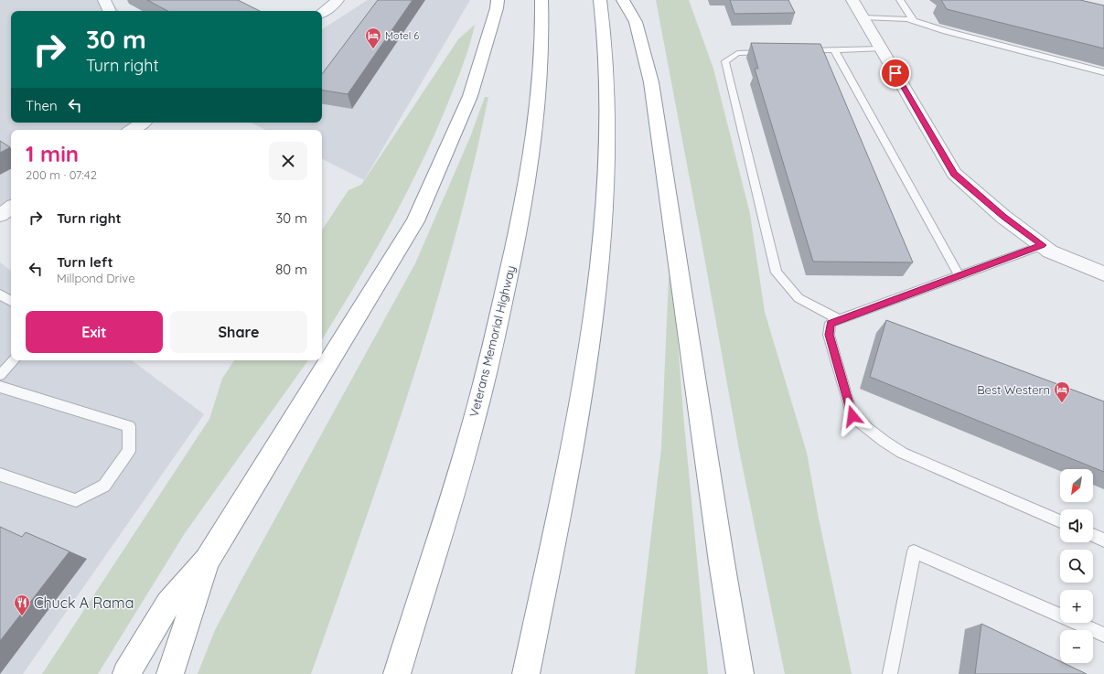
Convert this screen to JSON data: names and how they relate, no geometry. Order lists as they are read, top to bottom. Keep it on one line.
{"streets":{"highway":["Veterans Memorial Highway"]},"places":{"hotel":["Motel 6","Best Western"],"restaurant":["Chuck A Rama"]},"north":"bottom left","page":{"turn":["30 m","Turn right"],"then":"Then","heading":["1 min","200 m · 07:42"],"list":[{"name":"Turn right","value":"30 m"},{"name":"Turn left","note":"Millpond Drive","value":"80 m"}],"buttons":["Exit","Share"],"map_buttons":["+","−"]}}
